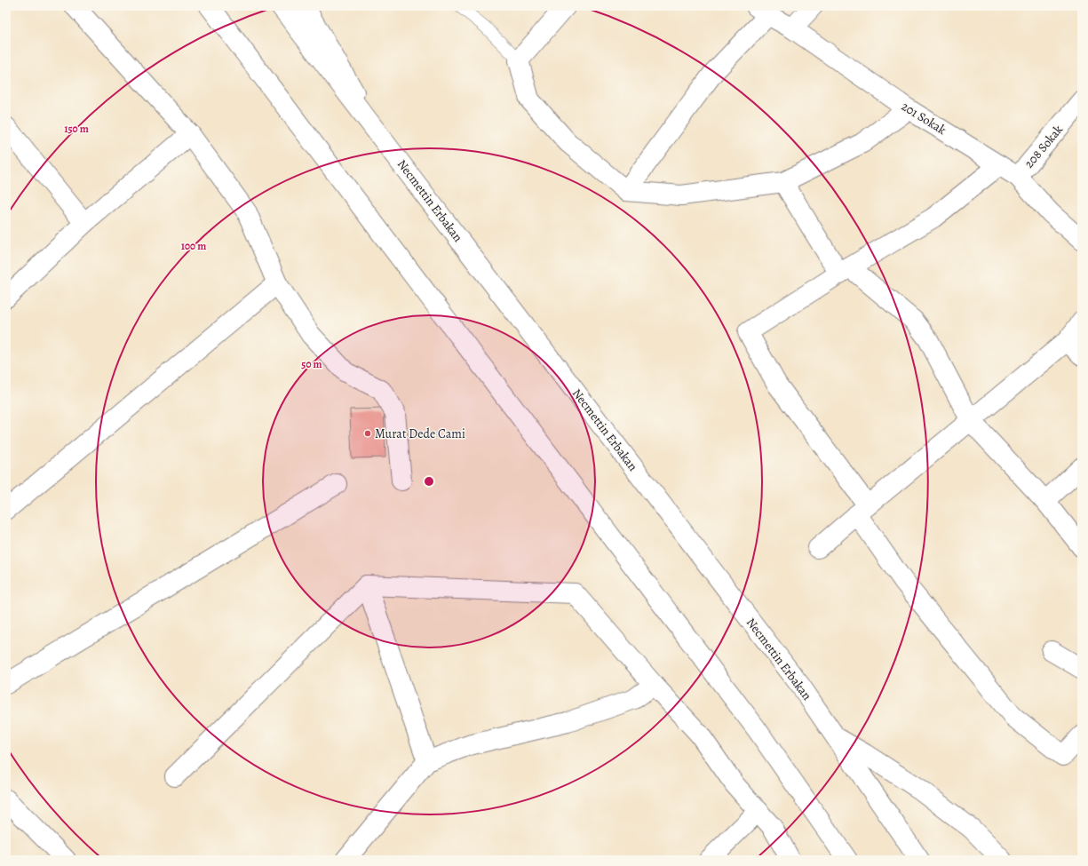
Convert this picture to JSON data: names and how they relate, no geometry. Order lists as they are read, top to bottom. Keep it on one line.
{"streets":{"street":["201 Sokak","208 Sokak","Necmettin Erbakan"]},"crossings":[["201 Sokak","208 Sokak"]],"places":["Murat Dede Cami"],"rings":["150 m","100 m","50 m"]}
